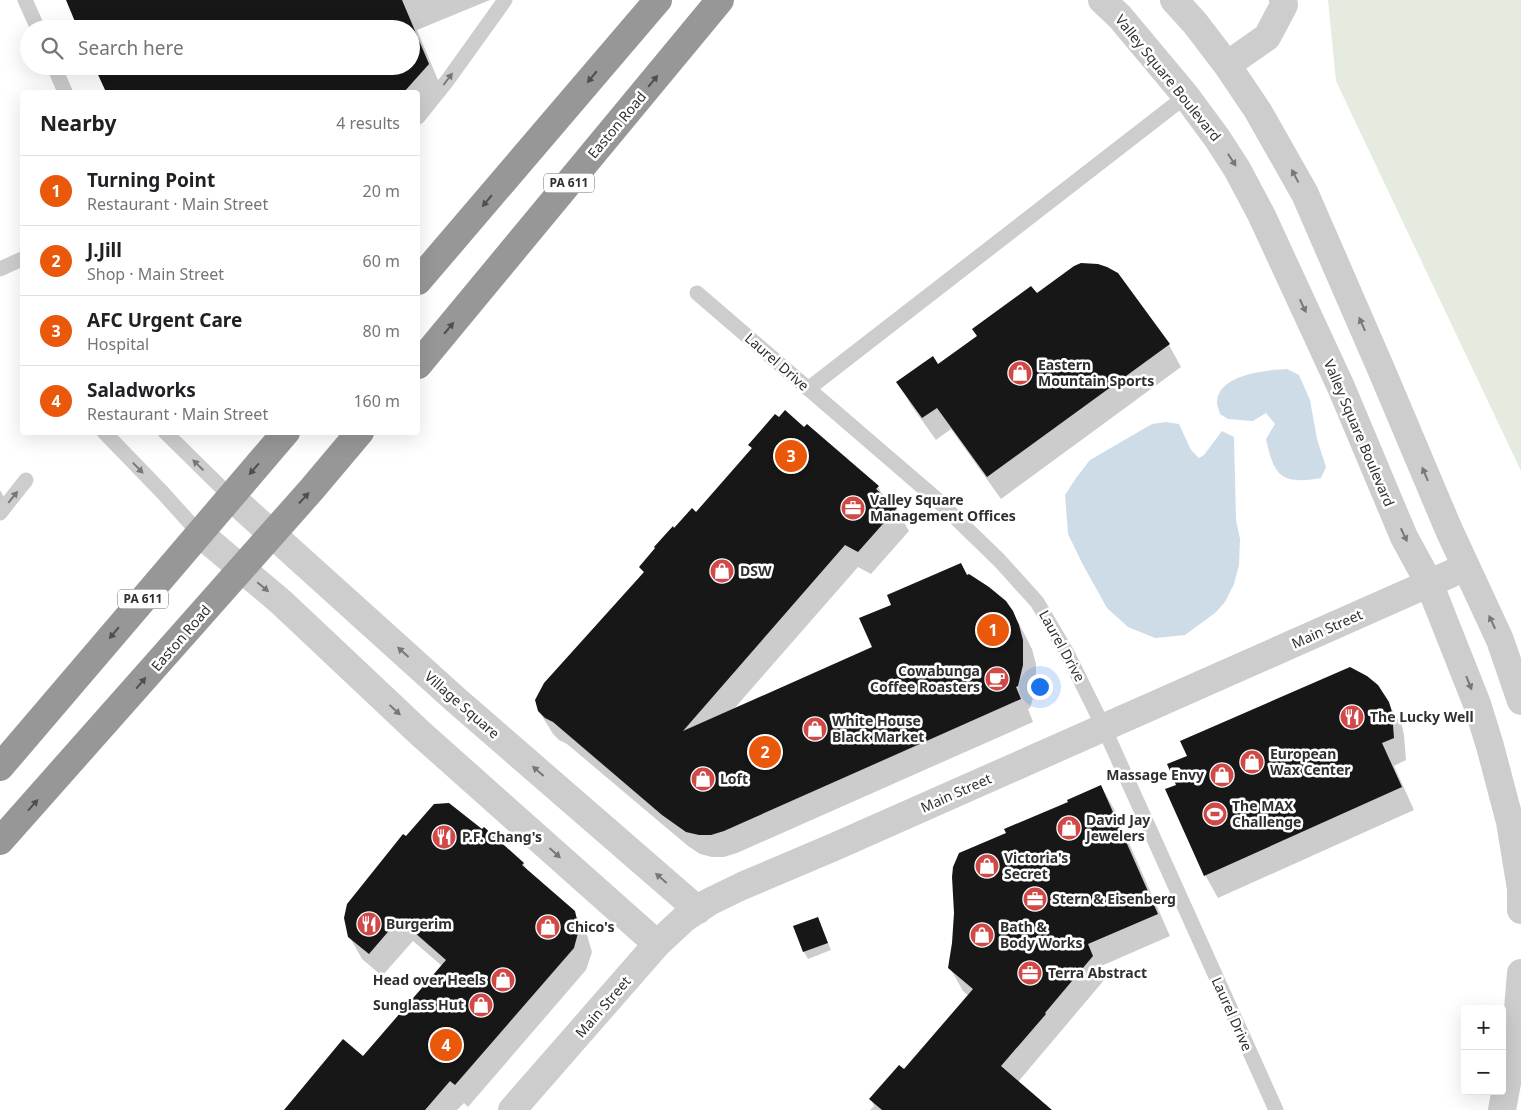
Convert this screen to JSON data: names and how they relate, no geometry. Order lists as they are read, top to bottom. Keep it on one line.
{"streets":{"highway":["Easton Road","PA 611"],"street":["Valley Square Boulevard","Main Street","Village Square"],"lane":["Laurel Drive"]},"crossings":[["Valley Square Boulevard","Main Street"],["Easton Road","Village Square"],["PA 611","Village Square"],["Laurel Drive","Main Street"],["Main Street","Village Square"]],"places":{"shop":["Eastern Mountain Sports","DSW","White House Black Market","European Wax Center","Massage Envy","Loft","David Jay Jewelers","Victoria's Secret","Chico's","Bath & Body Works","Head over Heels","Sunglass Hut"],"office":["Valley Square Management Offices","Stern & Eisenberg","Terra Abstract"],"cafe":["Cowabunga Coffee Roasters"],"restaurant":["The Lucky Well","P.F. Chang's","Burgerim"],"sports":["The MAX Challenge"]},"page":{"search":"Search here","heading":["Nearby","4 results"],"list":[{"mark":"1","name":"Turning Point","note":"Restaurant · Main Street","value":"20 m"},{"mark":"2","name":"J.Jill","note":"Shop · Main Street","value":"60 m"},{"mark":"3","name":"AFC Urgent Care","note":"Hospital","value":"80 m"},{"mark":"4","name":"Saladworks","note":"Restaurant · Main Street","value":"160 m"}],"pins":["3","1","2","4"],"map_buttons":["+","−"]}}
